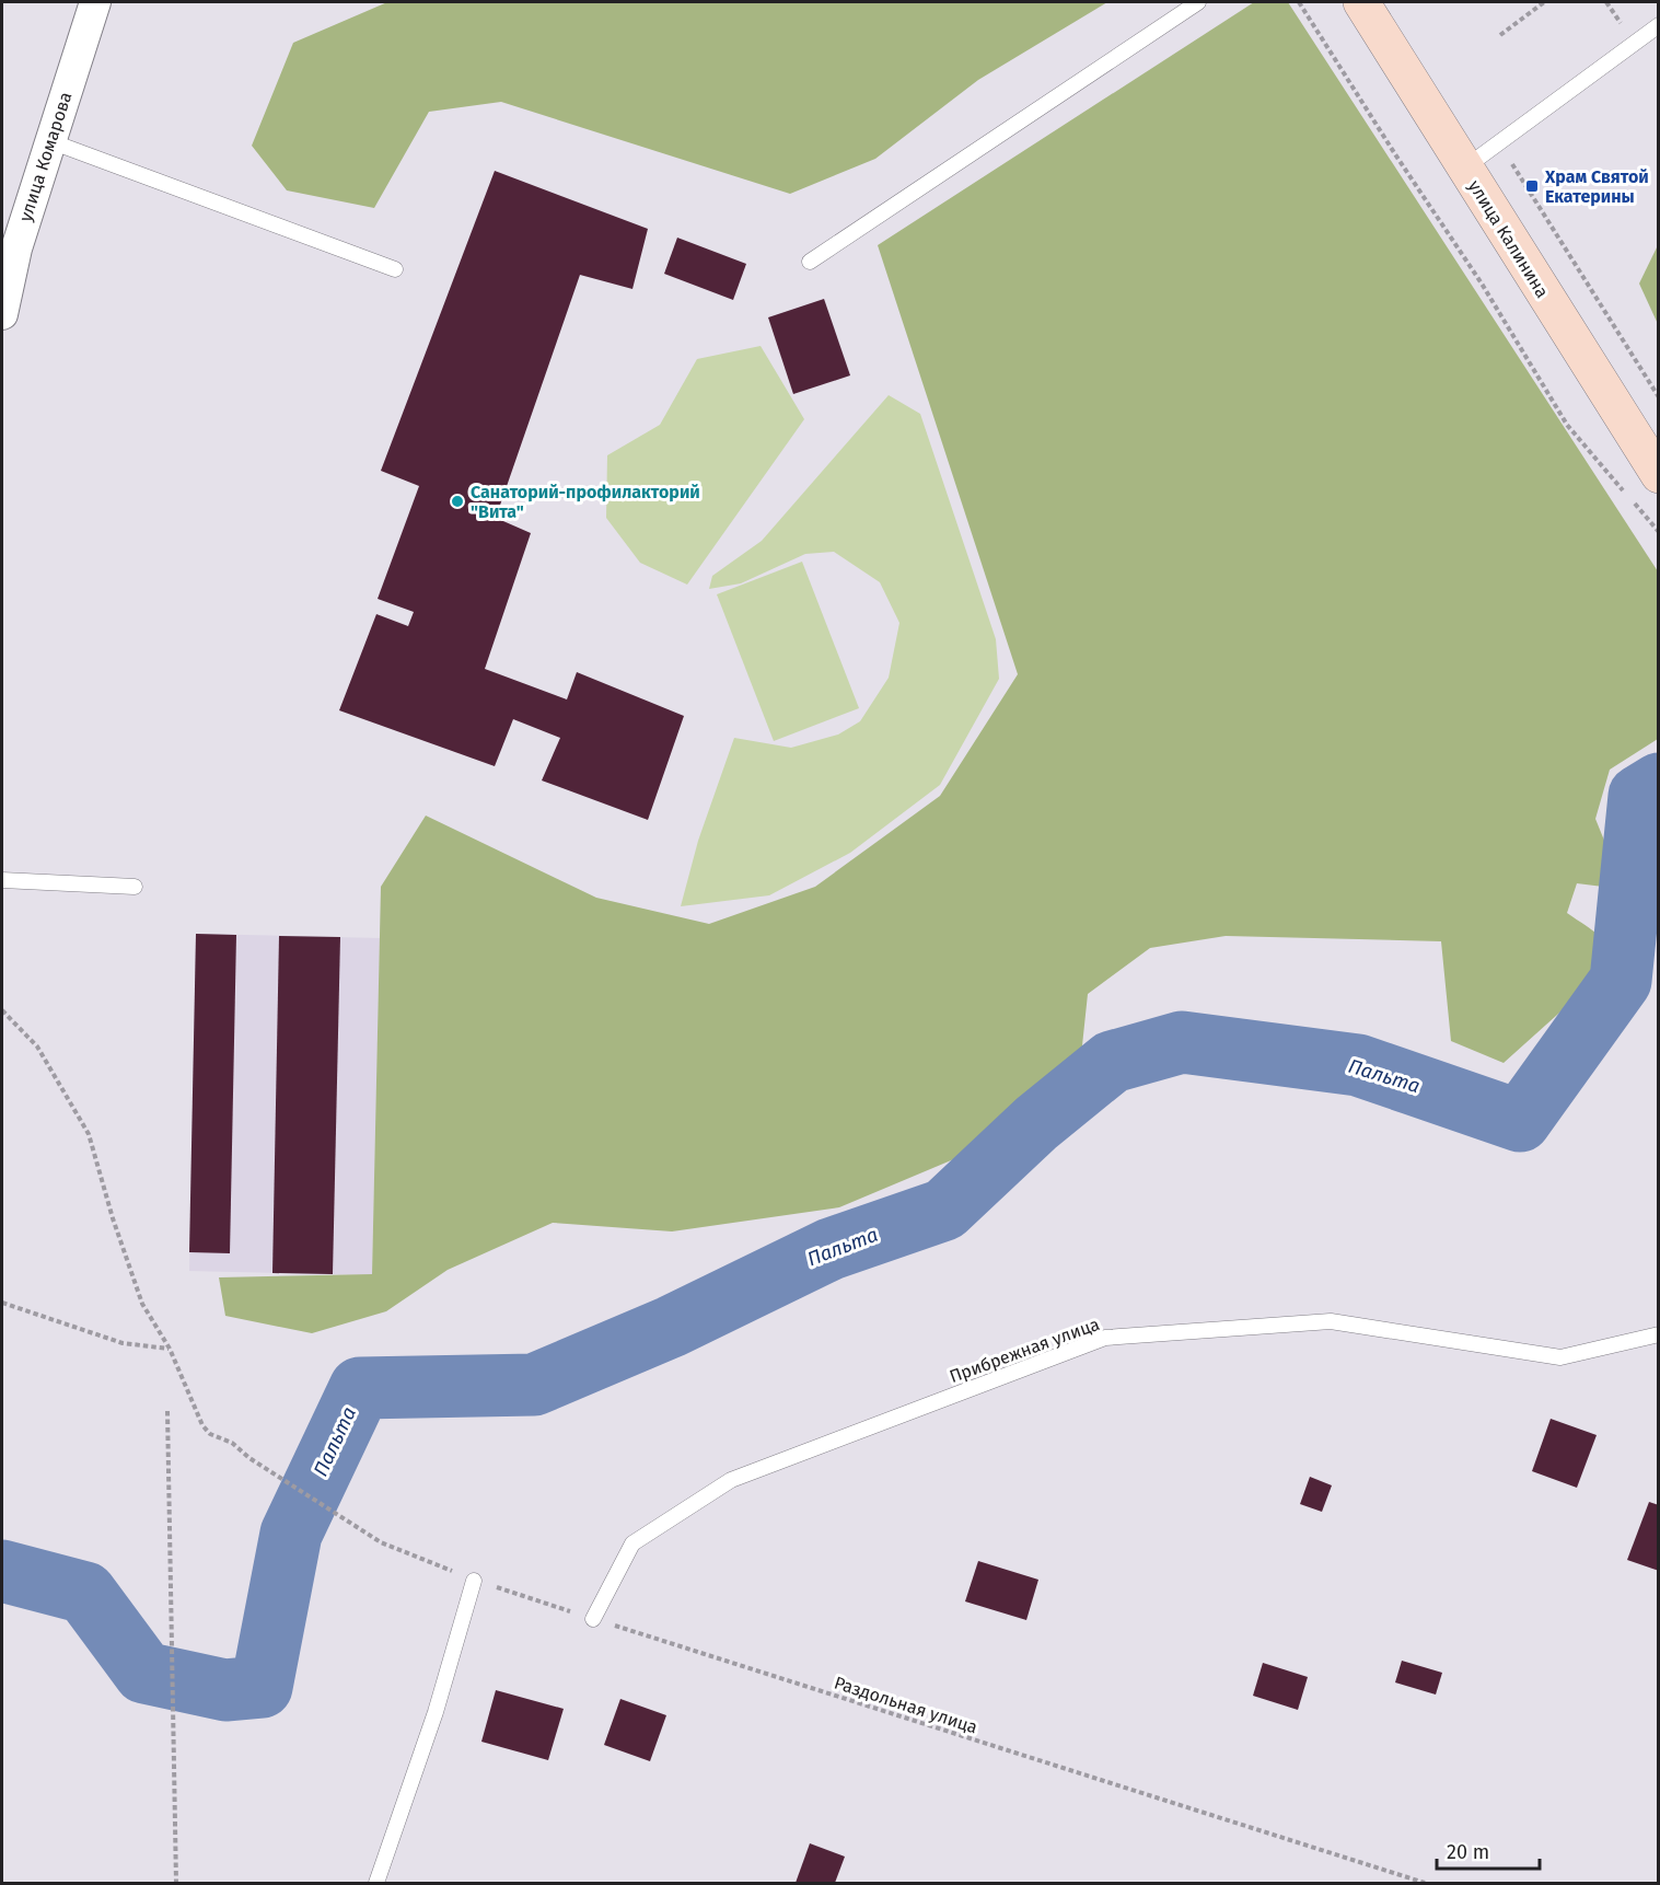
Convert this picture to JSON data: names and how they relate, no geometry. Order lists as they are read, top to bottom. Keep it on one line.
{"streets":{"main road":["улица Калинина"],"street":["улица Комарова"],"lane":["Прибрежная улица"],"path":["Раздольная улица"]},"crossings":[["Прибрежная улица","Раздольная улица"]],"water":["Пальта"],"places":{"transit":["Храм Святой Екатерины"],"other":["Санаторий-профилакторий \"Вита\""]},"scale_bar":"20 m"}
